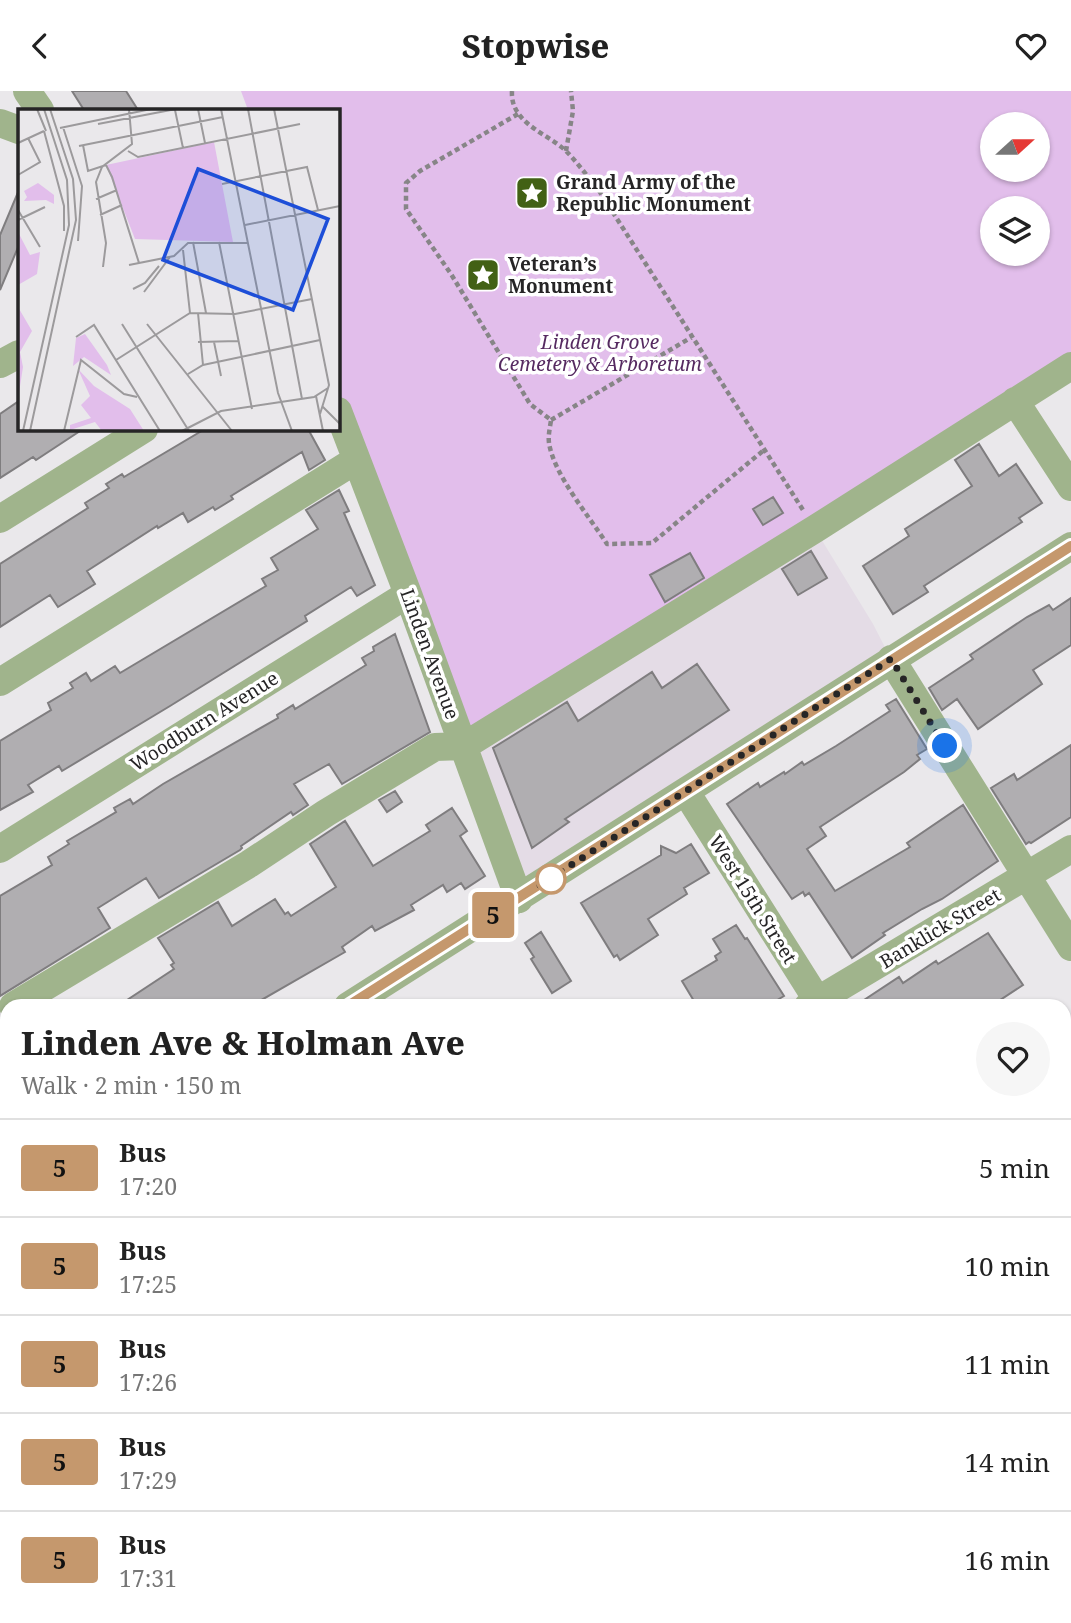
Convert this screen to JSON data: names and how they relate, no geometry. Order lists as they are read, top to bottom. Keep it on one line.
{"streets":{"street":["Linden Avenue","Woodburn Avenue","West 15th Street","Banklick Street"]},"crossings":[["Linden Avenue","Woodburn Avenue"]],"parks":["Linden Grove Cemetery & Arboretum"],"places":{"place":["Grand Army of the Republic Monument","Veteran’s Monument"]},"lines":["bus line 5"],"north":"right","page":{"header":"Stopwise","on_map":"5","heading":["Linden Ave & Holman Ave","Walk · 2 min · 150 m"],"list":[{"mark":"5","name":"Bus","note":"17:20","value":"5 min"},{"mark":"5","name":"Bus","note":"17:25","value":"10 min"},{"mark":"5","name":"Bus","note":"17:26","value":"11 min"},{"mark":"5","name":"Bus","note":"17:29","value":"14 min"},{"mark":"5","name":"Bus","note":"17:31","value":"16 min"}]}}
